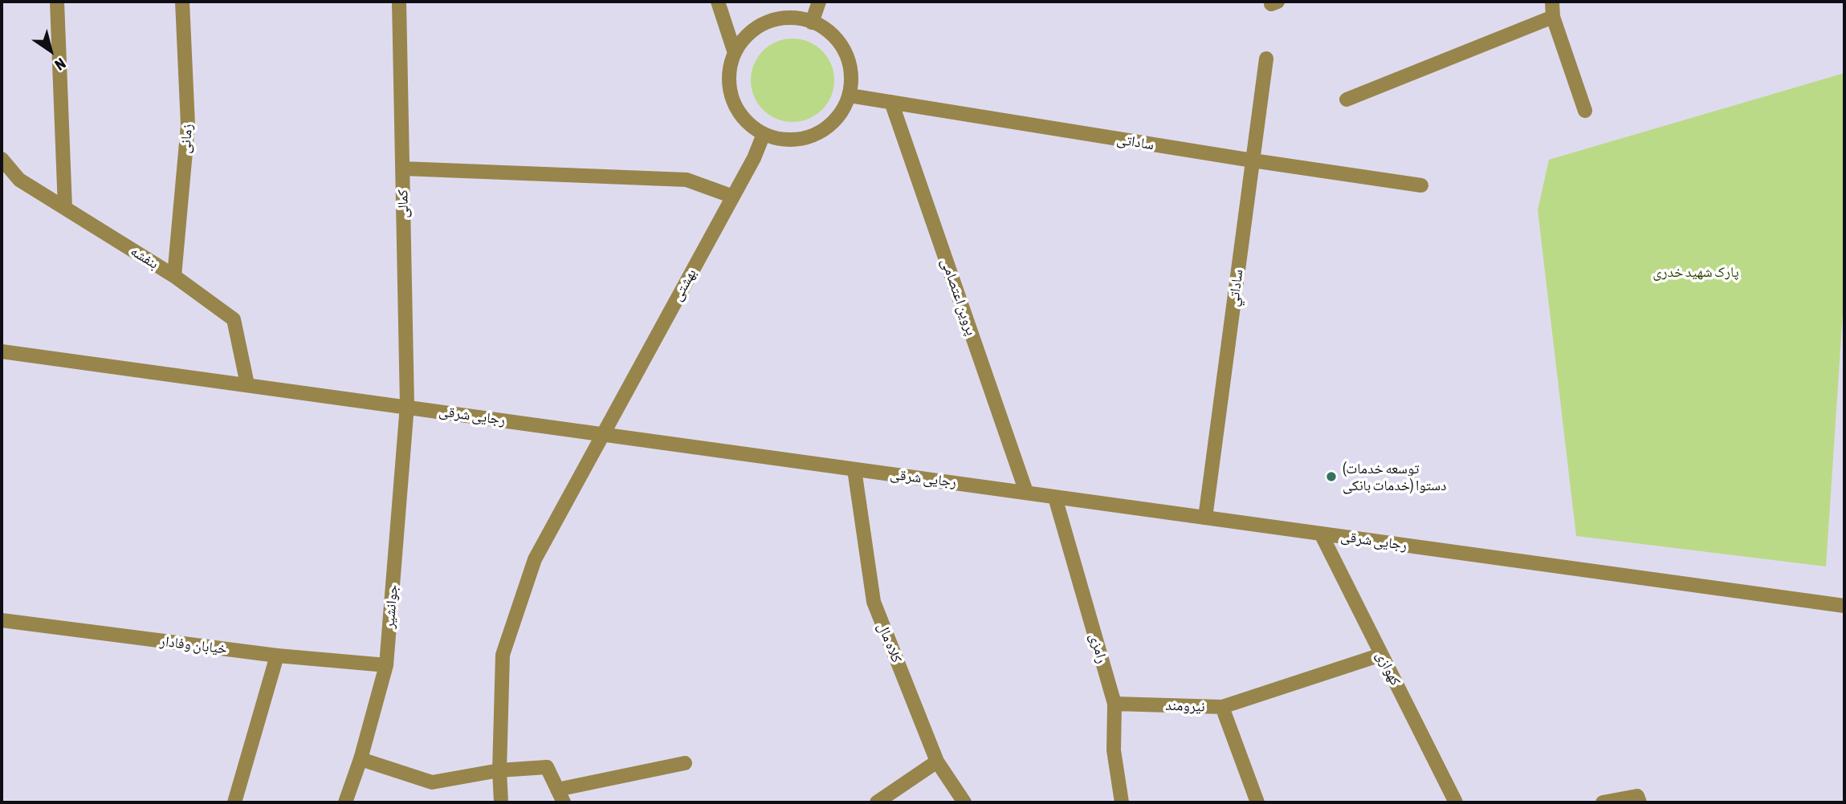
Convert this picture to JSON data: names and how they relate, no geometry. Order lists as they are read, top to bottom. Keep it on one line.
{"streets":{"street":["زمانی","ساداتی","کمالی","بنفشه","بهشتی","ساداتي","پروین اعتصامی","رجایی شرقی","جوانشیر","کلاه مال","خیابان وفادار","رامزی","کهوازی","نیرومند"]},"crossings":[["زمانی","بنفشه"],["ساداتی","بهشتی"],["ساداتی","ساداتي"],["ساداتی","پروین اعتصامی"],["کمالی","رجایی شرقی"],["کمالی","جوانشیر"],["بنفشه","رجایی شرقی"],["بهشتی","رجایی شرقی"],["ساداتي","رجایی شرقی"],["پروین اعتصامی","رجایی شرقی"],["رجایی شرقی","جوانشیر"],["رجایی شرقی","کلاه مال"],["رجایی شرقی","رامزی"],["رجایی شرقی","کهوازی"],["جوانشیر","خیابان وفادار"],["رامزی","نیرومند"]],"parks":["پارک شهید خدری"],"places":["(توسعه خدمات دستوا (خدمات بانکی"],"north":"bottom right"}
